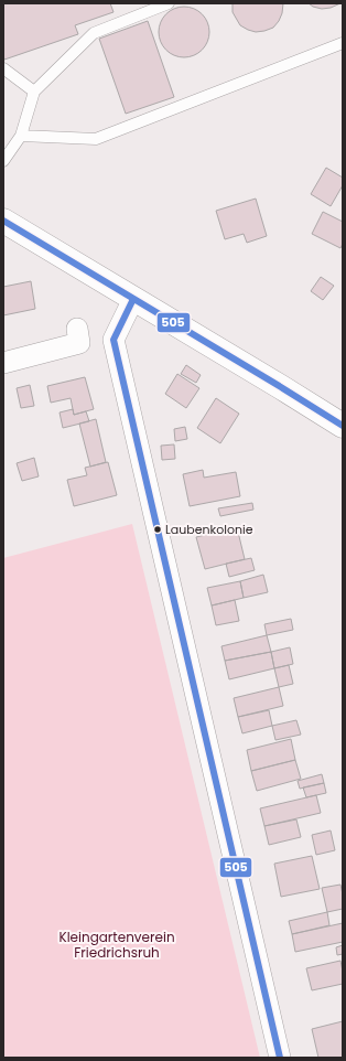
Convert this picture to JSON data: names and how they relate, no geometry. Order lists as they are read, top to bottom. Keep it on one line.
{"parks":["Kleingartenverein Friedrichsruh"],"places":["Laubenkolonie"],"lines":["transit line 505"]}
